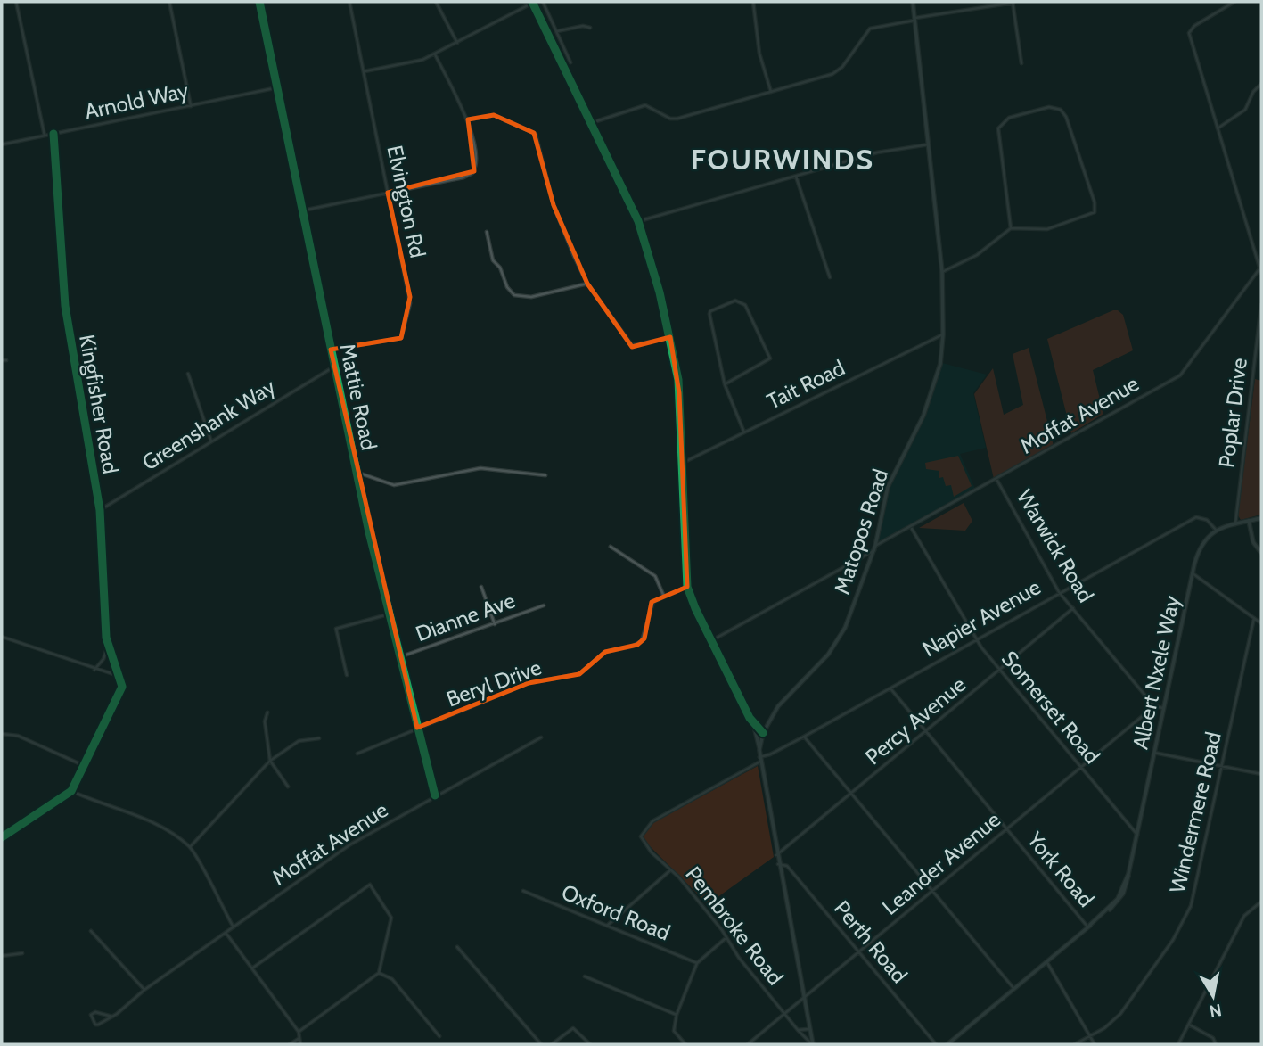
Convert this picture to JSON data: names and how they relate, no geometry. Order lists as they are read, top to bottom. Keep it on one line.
{"streets":{"main road":["Matopos Road","Albert Nxele Way"],"street":["Arnold Way","Elvington Rd","Tait Road","Mattie Road","Kingfisher Road","Poplar Drive","Moffat Avenue","Greenshank Way","Warwick Road","Dianne Ave","Napier Avenue","Beryl Drive","Somerset Road","Percy Avenue","Windermere Road","Leander Avenue","York Road","Oxford Road","Pembroke Road","Perth Road"]},"crossings":[["Arnold Way","Mattie Road"],["Arnold Way","Kingfisher Road"],["Elvington Rd","Mattie Road"],["Tait Road","Matopos Road"],["Mattie Road","Moffat Avenue"],["Mattie Road","Greenshank Way"],["Mattie Road","Dianne Ave"],["Mattie Road","Beryl Drive"],["Kingfisher Road","Greenshank Way"],["Moffat Avenue","Matopos Road"],["Moffat Avenue","Warwick Road"],["Moffat Avenue","Somerset Road"],["Matopos Road","Napier Avenue"],["Matopos Road","Percy Avenue"],["Matopos Road","Leander Avenue"],["Matopos Road","Pembroke Road"],["Matopos Road","Perth Road"],["Warwick Road","Napier Avenue"],["Warwick Road","Percy Avenue"],["Warwick Road","Leander Avenue"],["Napier Avenue","Albert Nxele Way"],["Napier Avenue","Somerset Road"],["Napier Avenue","York Road"],["Napier Avenue","Pembroke Road"],["Albert Nxele Way","Somerset Road"],["Albert Nxele Way","York Road"],["Somerset Road","Percy Avenue"],["Somerset Road","Leander Avenue"],["Percy Avenue","York Road"],["Leander Avenue","York Road"],["Leander Avenue","Pembroke Road"],["Leander Avenue","Perth Road"]],"districts":["FOURWINDS"],"north":"bottom"}
